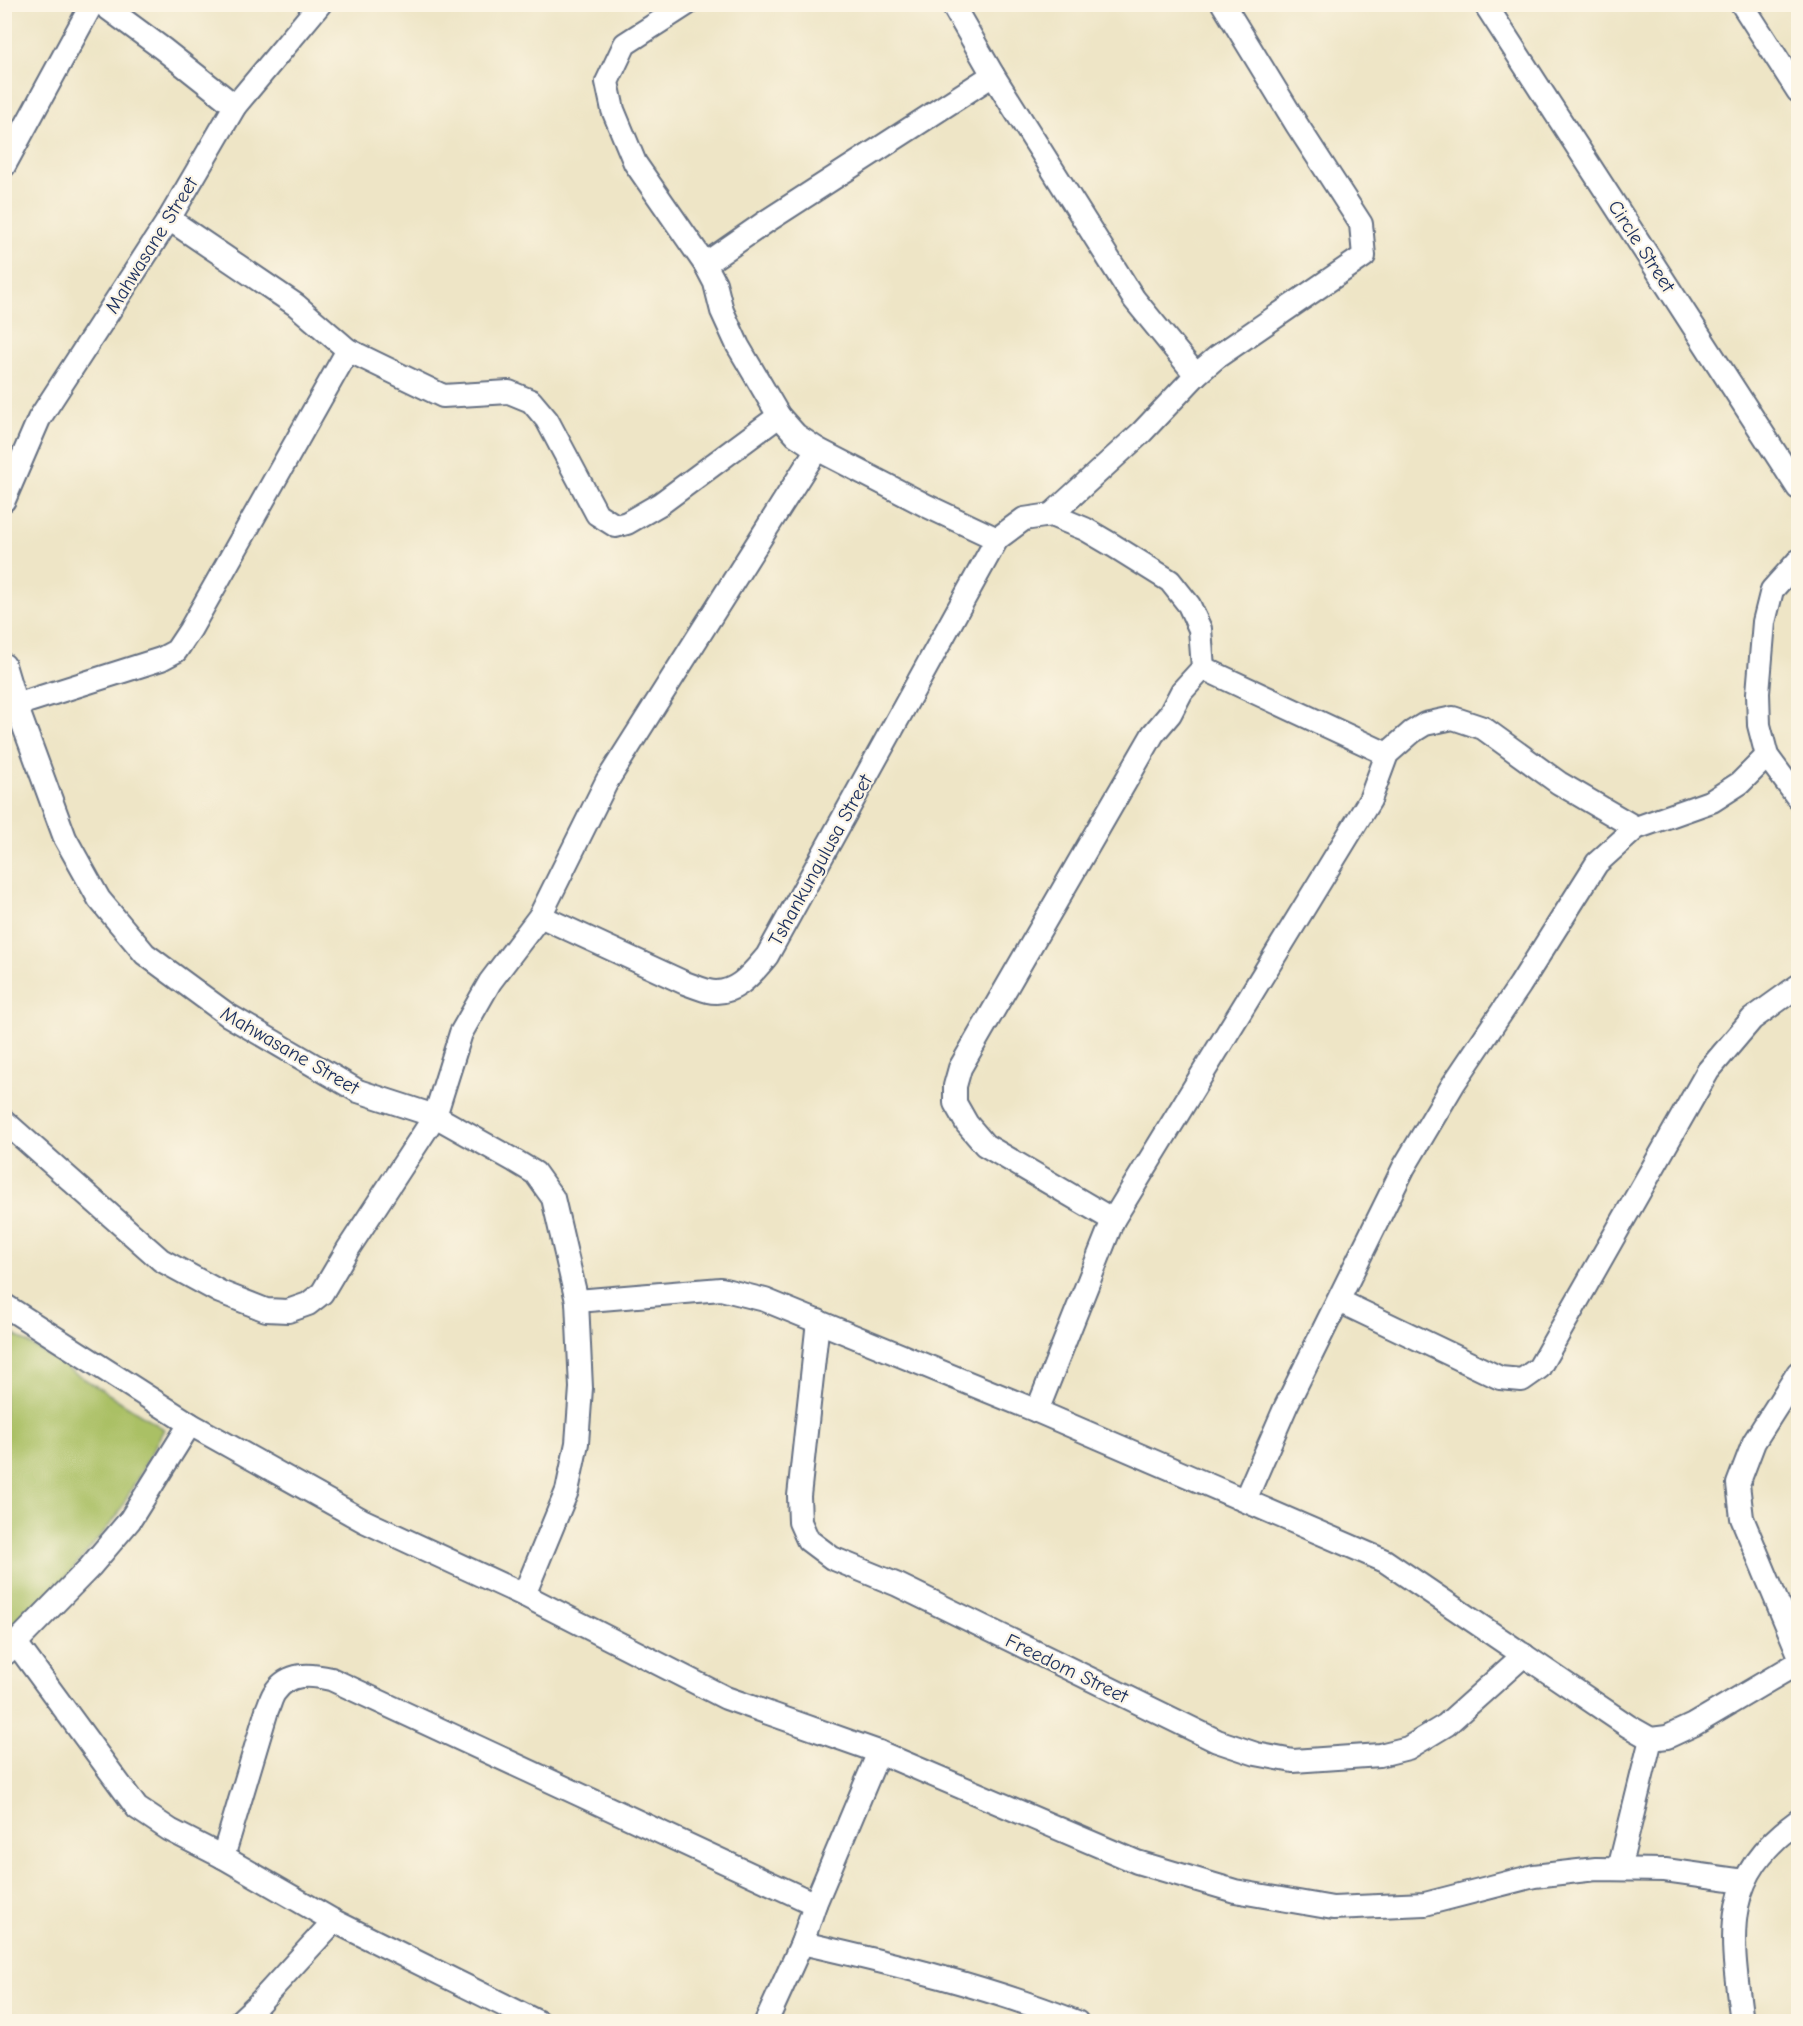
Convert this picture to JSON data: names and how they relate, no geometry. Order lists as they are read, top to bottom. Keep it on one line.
{"streets":{"street":["Mahwasane Street","Circle Street","Tshankungulusa Street","Freedom Street"]}}
